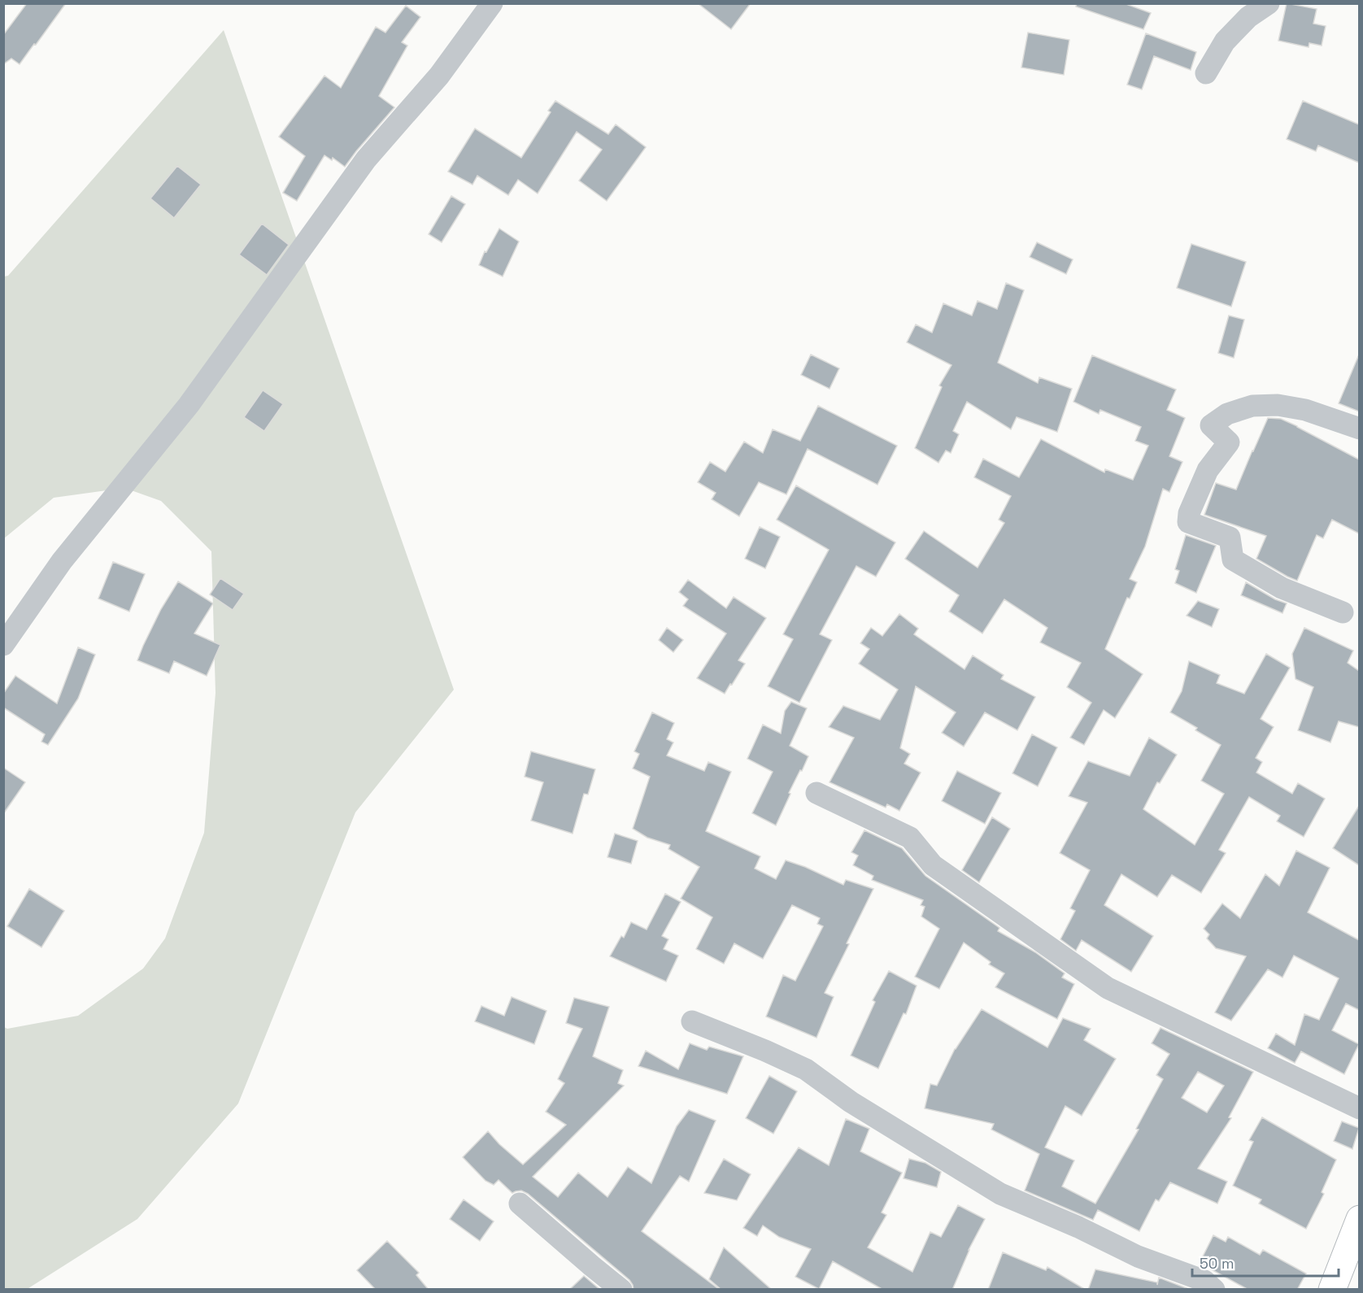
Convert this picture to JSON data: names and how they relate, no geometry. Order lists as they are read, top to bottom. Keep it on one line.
{"scale_bar":"50 m"}
